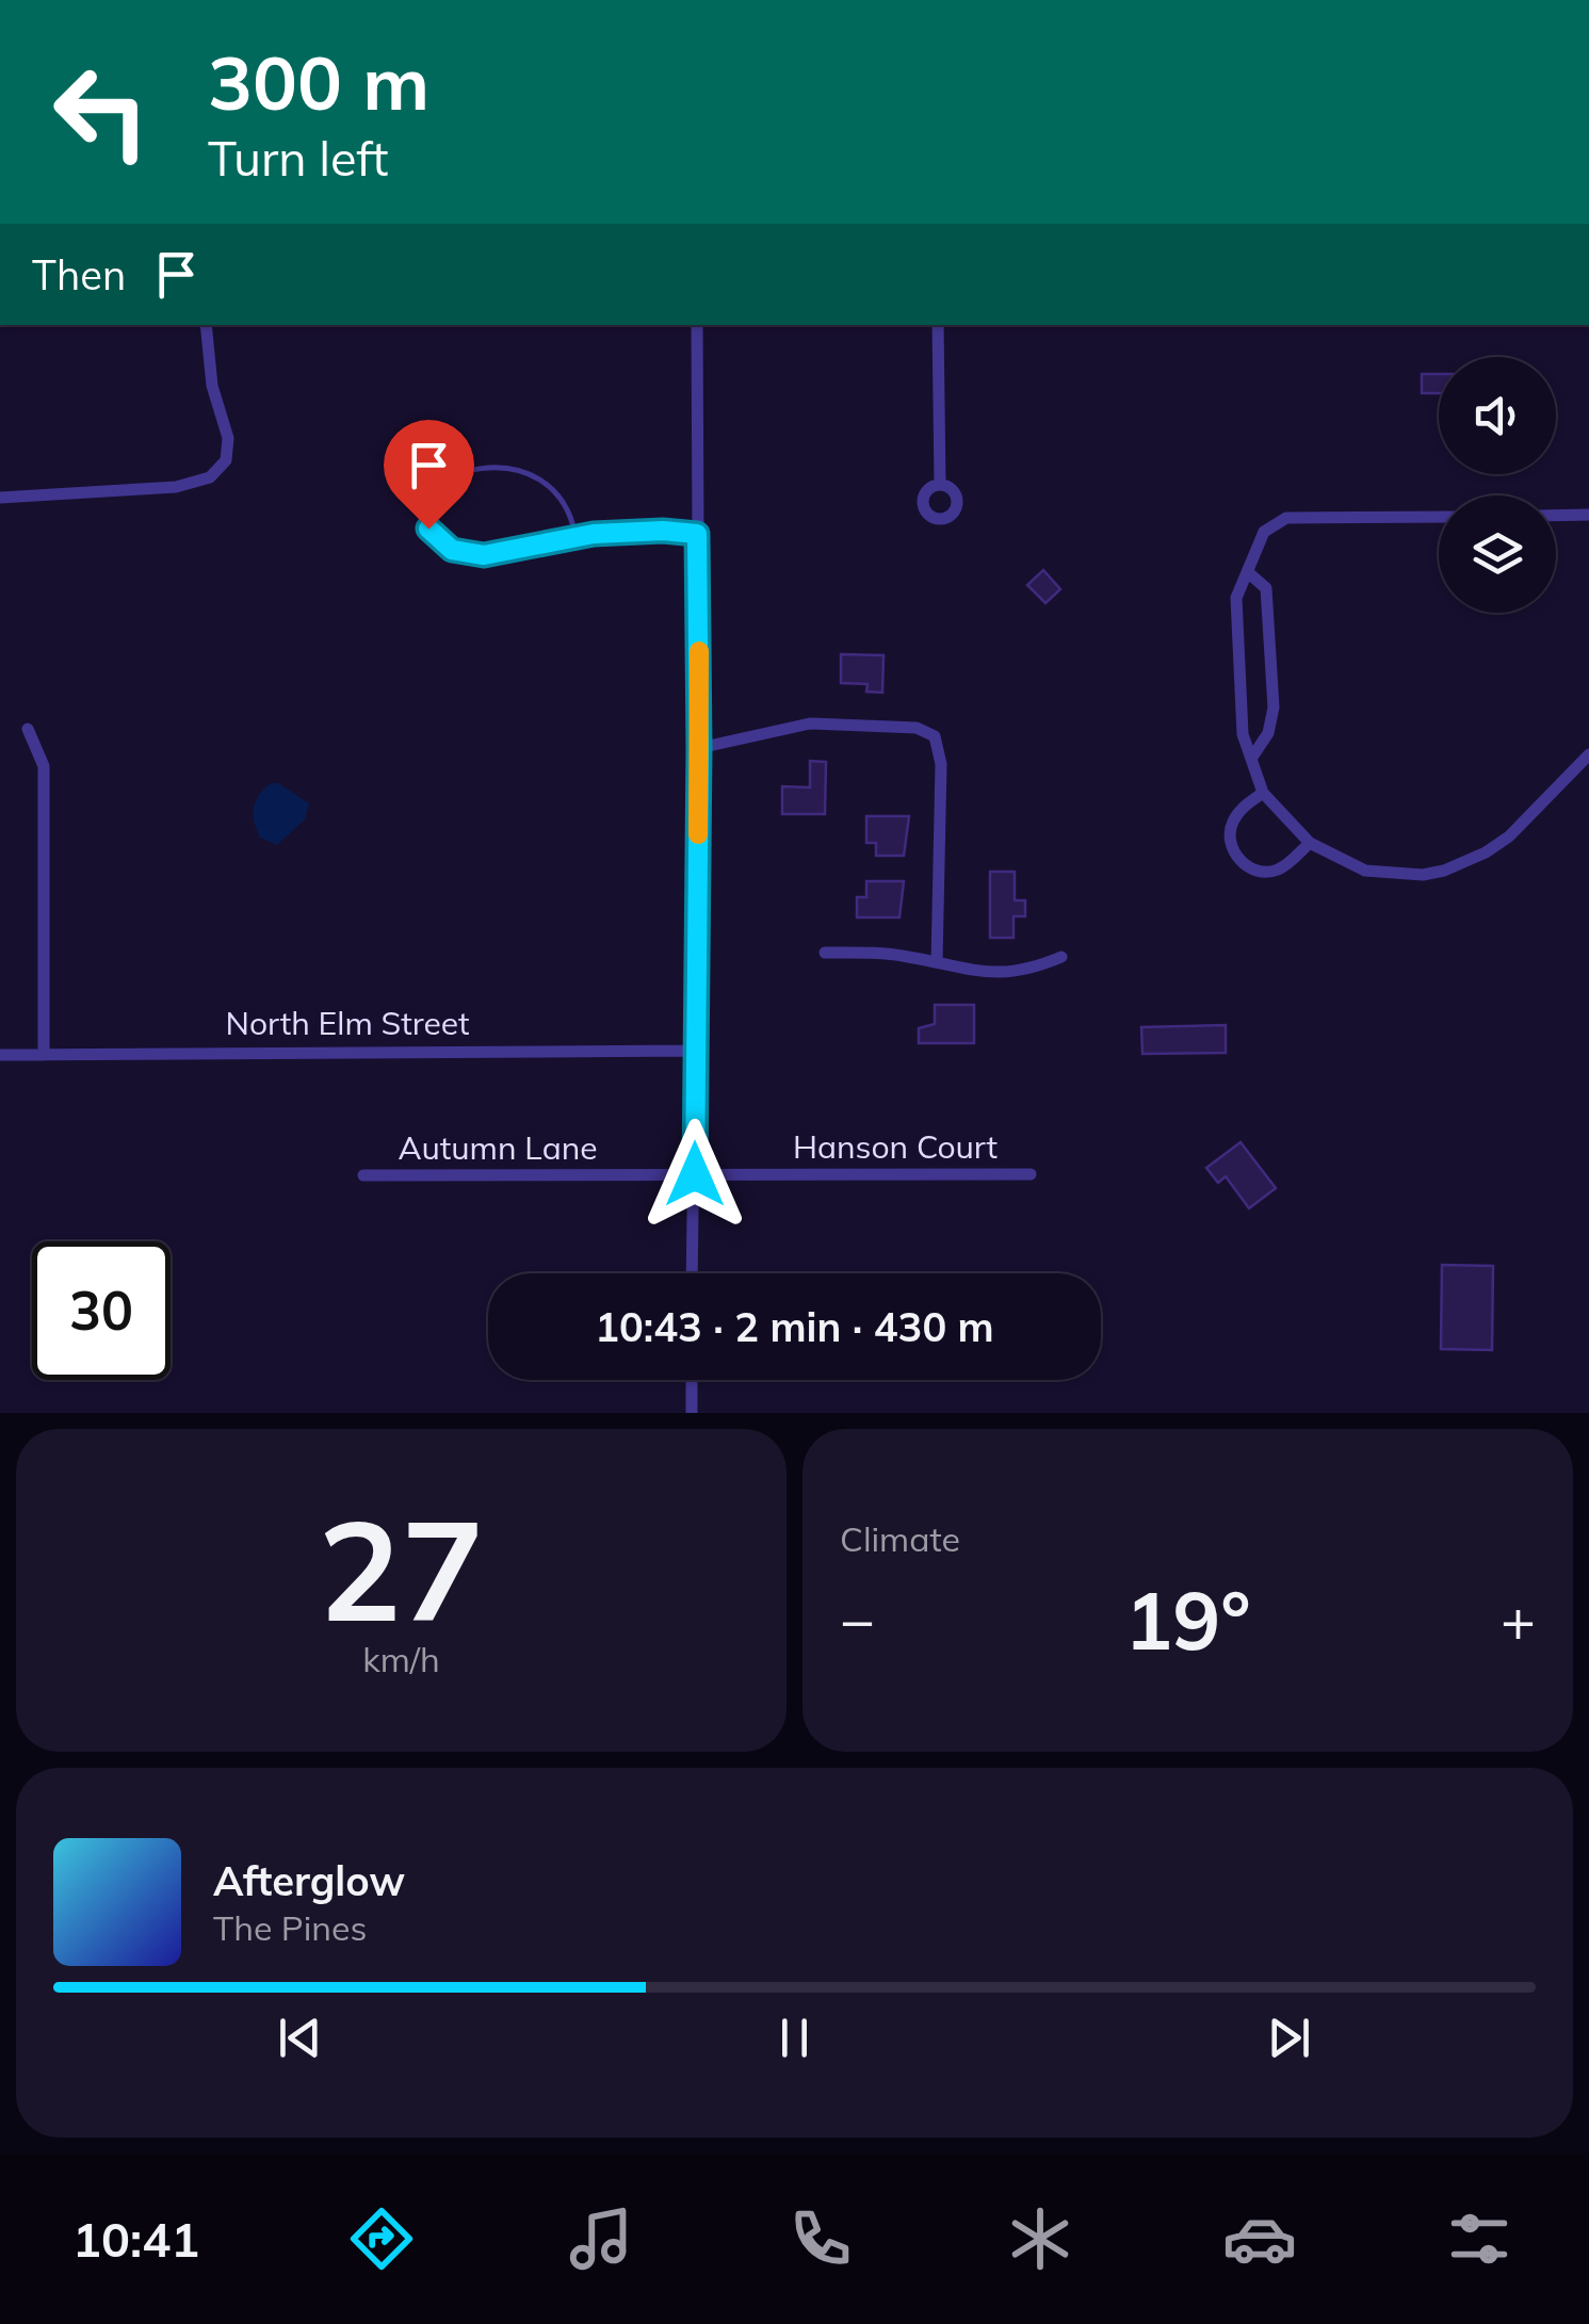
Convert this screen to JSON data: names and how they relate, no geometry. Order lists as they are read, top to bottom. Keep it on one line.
{"streets":{"street":["North Elm Street","Hanson Court","Autumn Lane"]},"crossings":[["Hanson Court","Autumn Lane"]],"page":{"turn":["300 m","Turn left"],"then":"Then","limit":"30","trip":"10:43 · 2 min · 430 m","tile":[["27","km/h"],"Climate"],"heat":["−","19°","+"],"song":["Afterglow","The Pines"],"tabs":"10:41"}}
